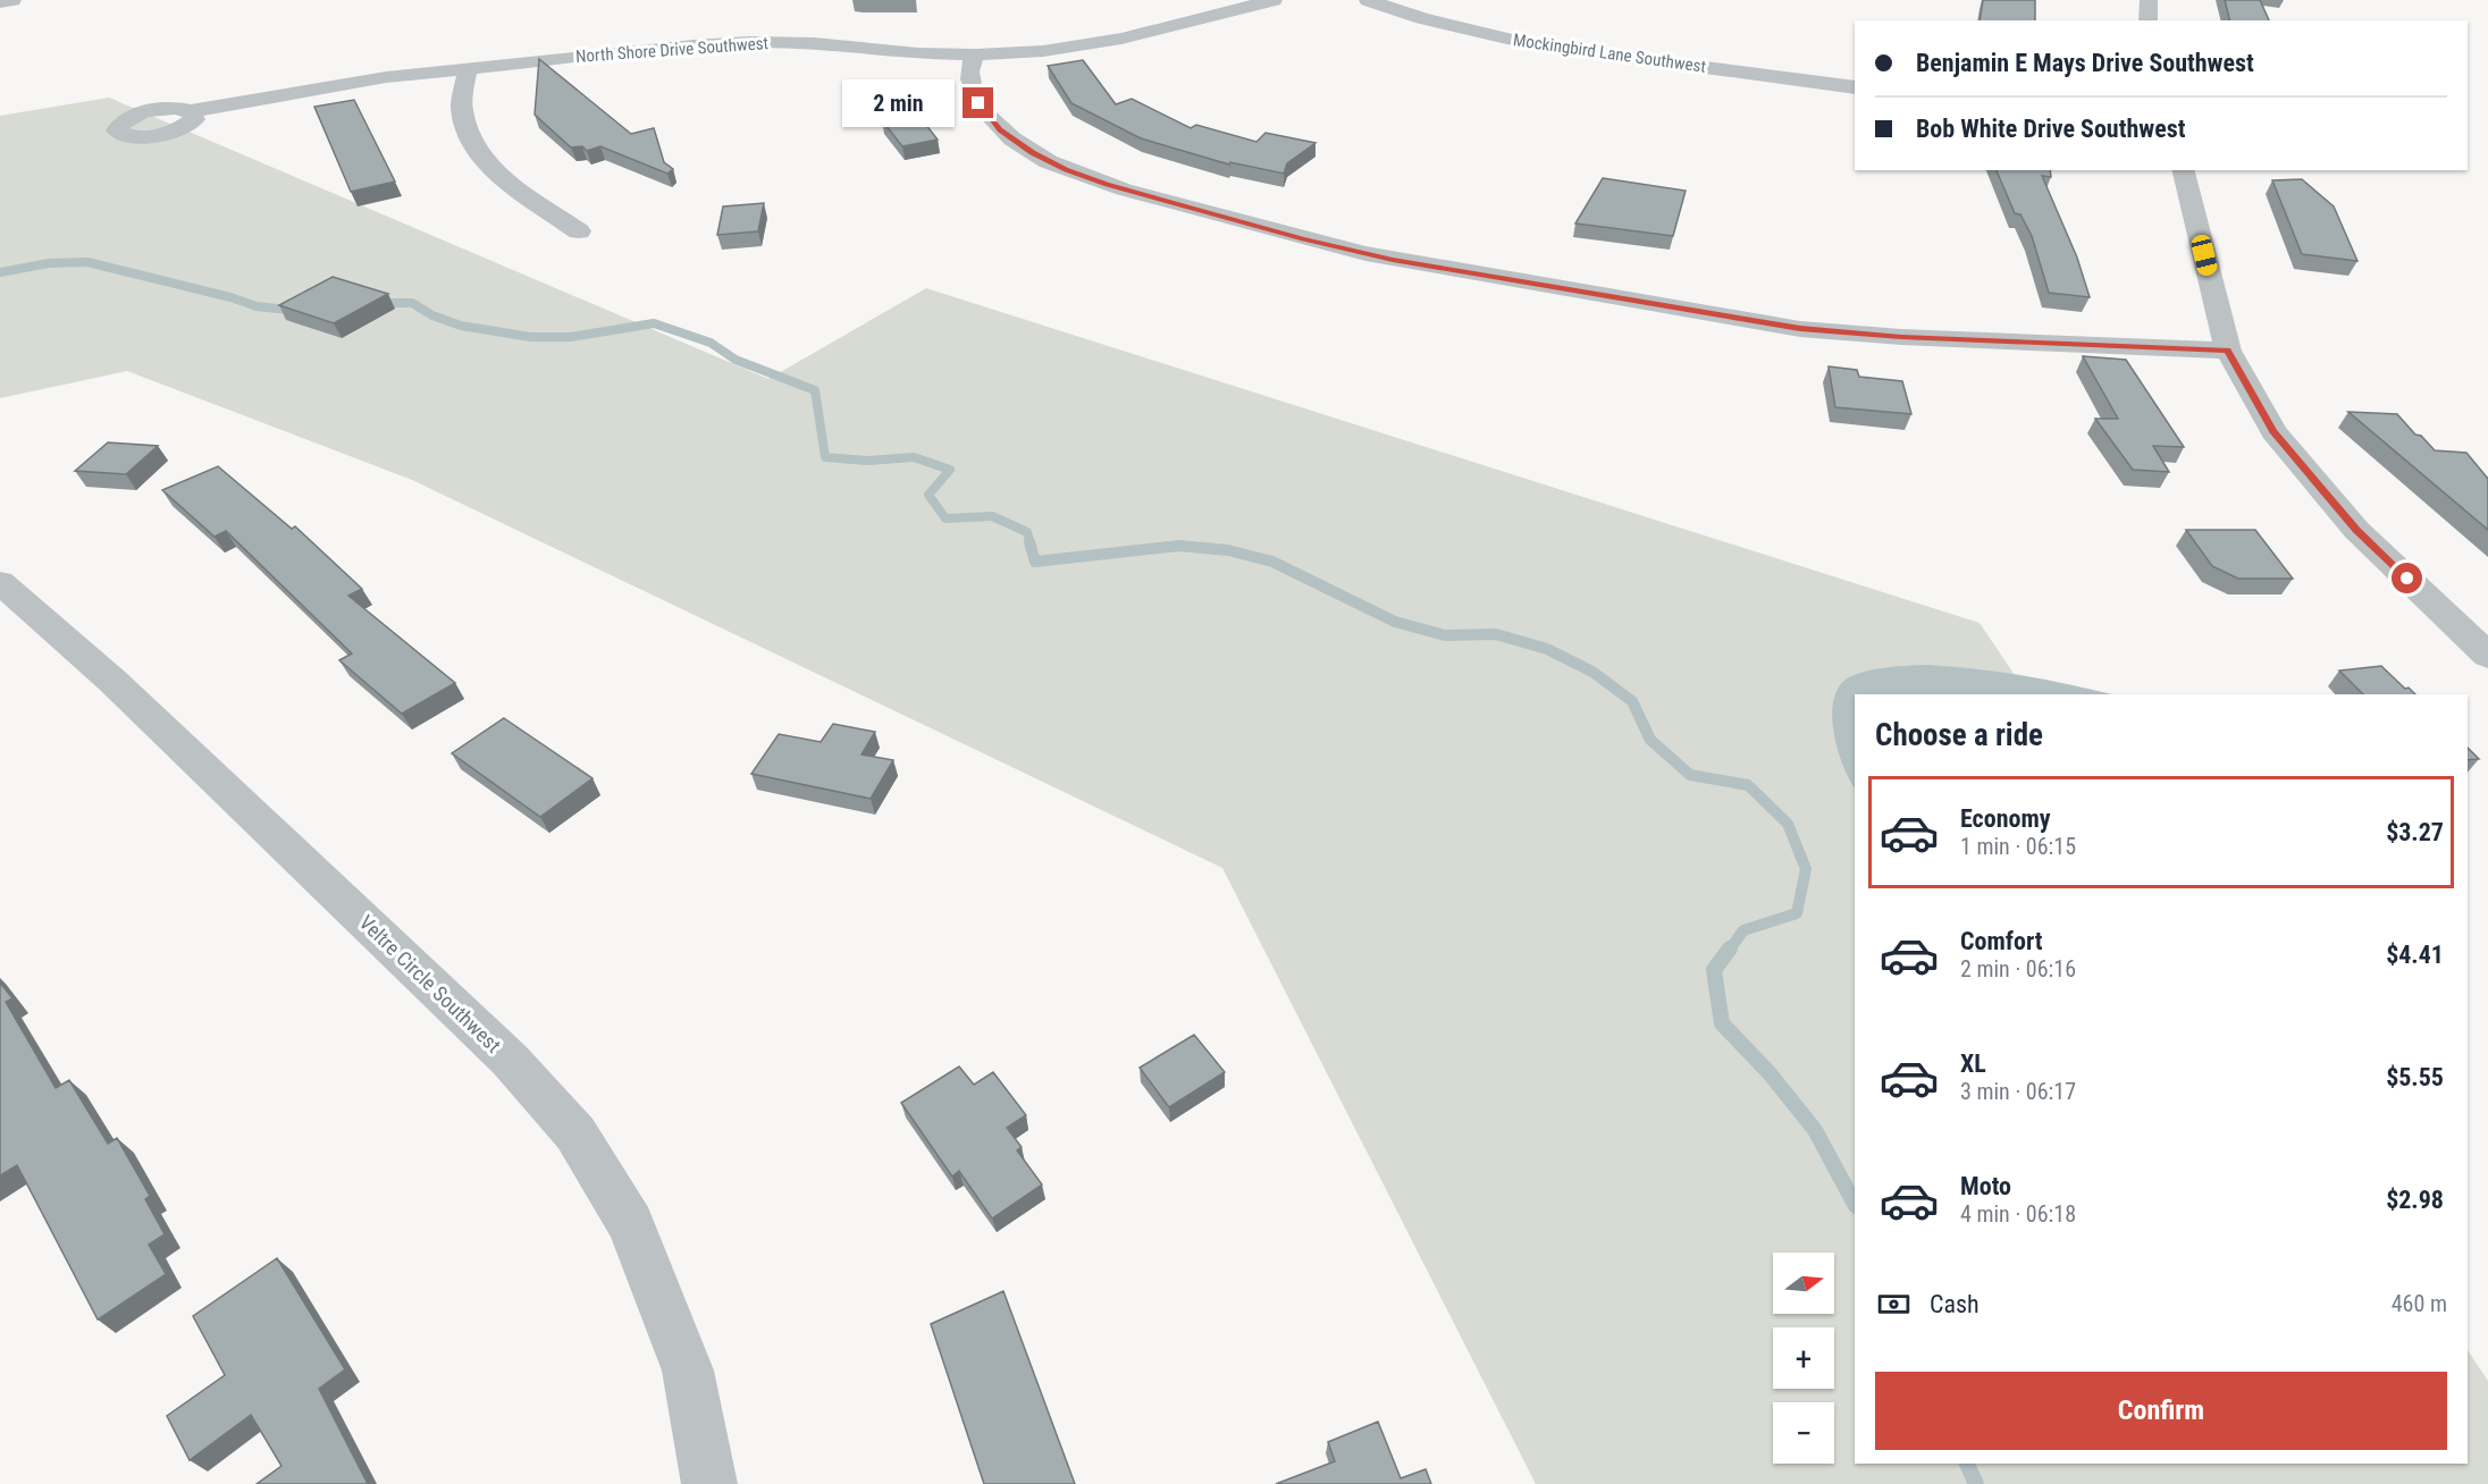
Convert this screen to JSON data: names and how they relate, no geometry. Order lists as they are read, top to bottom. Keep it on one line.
{"streets":{"street":["North Shore Drive Southwest","Mockingbird Lane Southwest","Veltre Circle Southwest"]},"north":"right","page":{"banner":["Benjamin E Mays Drive Southwest","Bob White Drive Southwest"],"bubble":"2 min","heading":"Choose a ride","list":[{"name":"Economy","note":"1 min · 06:15","value":"$3.27"},{"name":"Comfort","note":"2 min · 06:16","value":"$4.41"},{"name":"XL","note":"3 min · 06:17","value":"$5.55"},{"name":"Moto","note":"4 min · 06:18","value":"$2.98"}],"map_buttons":["+","−"],"pay":["Cash","460 m"],"buttons":"Confirm"}}
